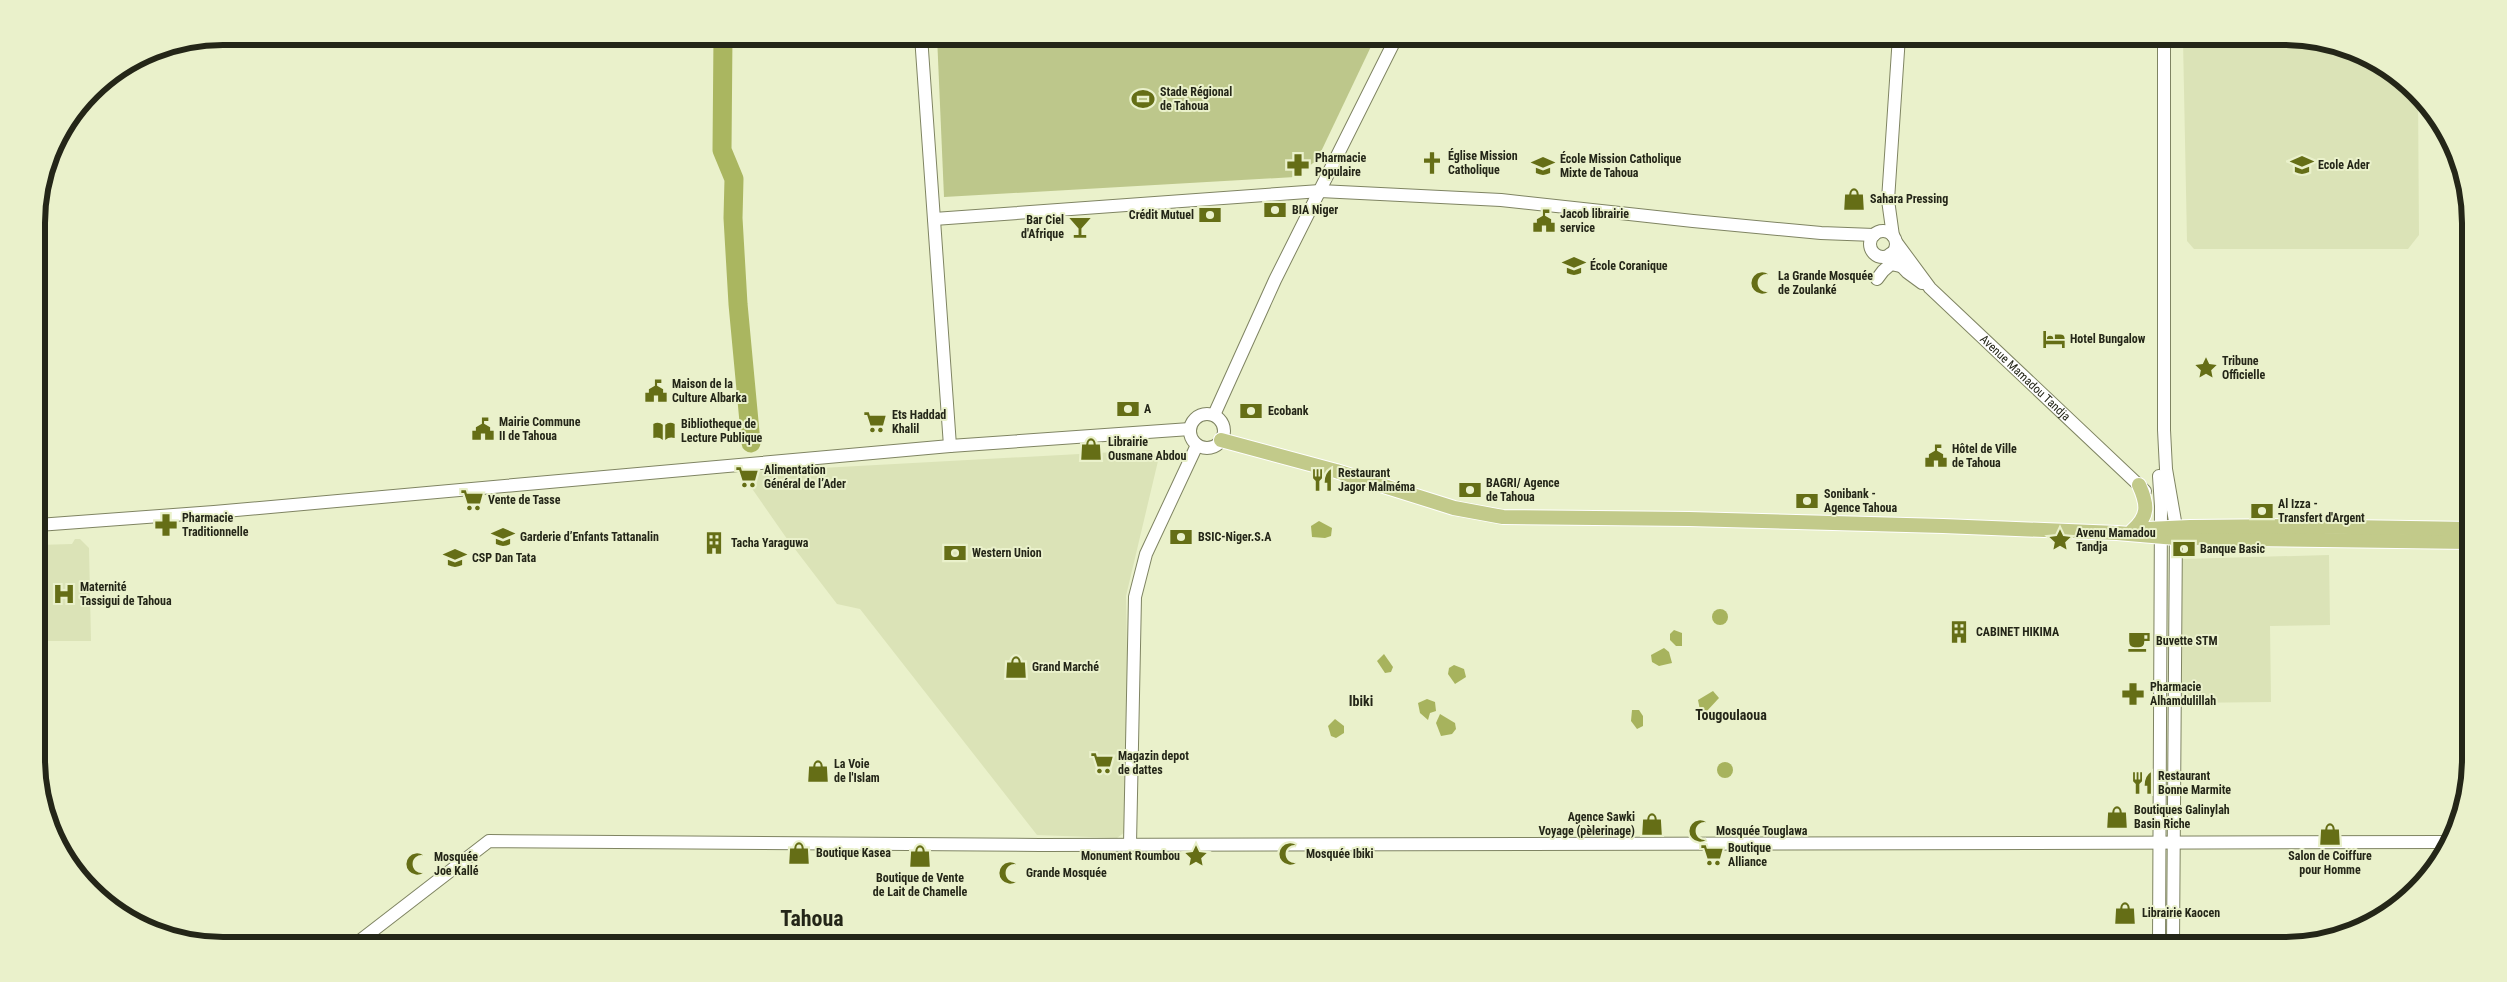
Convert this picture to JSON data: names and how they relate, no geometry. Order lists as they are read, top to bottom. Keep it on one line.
{"streets":{"street":["Avenue Mamadou Tandja"]},"districts":["Ibiki","Tougoulaoua","Tahoua"],"places":{"sports":["Stade Régional de Tahoua"],"church":["Église Mission Catholique"],"pharmacy":["Pharmacie Populaire","Pharmacie Traditionnelle","Pharmacie Alhamdulillah"],"school or university":["Ecole Ader","École Mission Catholique Mixte de Tahoua","École Coranique","Garderie d’Enfants Tattanalin","CSP Dan Tata"],"shop":["Sahara Pressing","Librairie Ousmane Abdou","Grand Marché","La Voie de l'Islam","Boutiques Galinylah Basin Riche","Agence Sawki Voyage (pèlerinage)","Salon de Coiffure pour Homme","Boutique Kasea","Boutique de Vente de Lait de Chamelle","Librairie Kaocen"],"bank":["BIA Niger","Crédit Mutuel","A","Ecobank","BAGRI/ Agence de Tahoua","Sonibank - Agence Tahoua","Al Izza - Transfert d'Argent","BSIC-Niger.S.A","Banque Basic","Western Union"],"public building":["Jacob librairie service","Maison de la Culture Albarka","Mairie Commune II de Tahoua","Hôtel de Ville de Tahoua"],"bar":["Bar Ciel d'Afrique"],"mosque":["La Grande Mosquée de Zoulanké","Mosquée Touglawa","Mosquée Ibiki","Mosquée Joe Kallé","Grande Mosquée"],"hotel":["Hotel Bungalow"],"place":["Tribune Officielle","Avenu Mamadou Tandja","Monument Roumbou"],"supermarket":["Ets Haddad Khalil","Alimentation Général de l’Ader","Vente de Tasse","Magazin depot de dattes","Boutique Alliance"],"library":["Bibliotheque de Lecture Publique"],"restaurant":["Restaurant Jagor Malméma","Restaurant Bonne Marmite"],"building":["Tacha Yaraguwa","CABINET HIKIMA"],"hospital":["Maternité Tassigui de Tahoua"],"cafe":["Buvette STM"]}}
